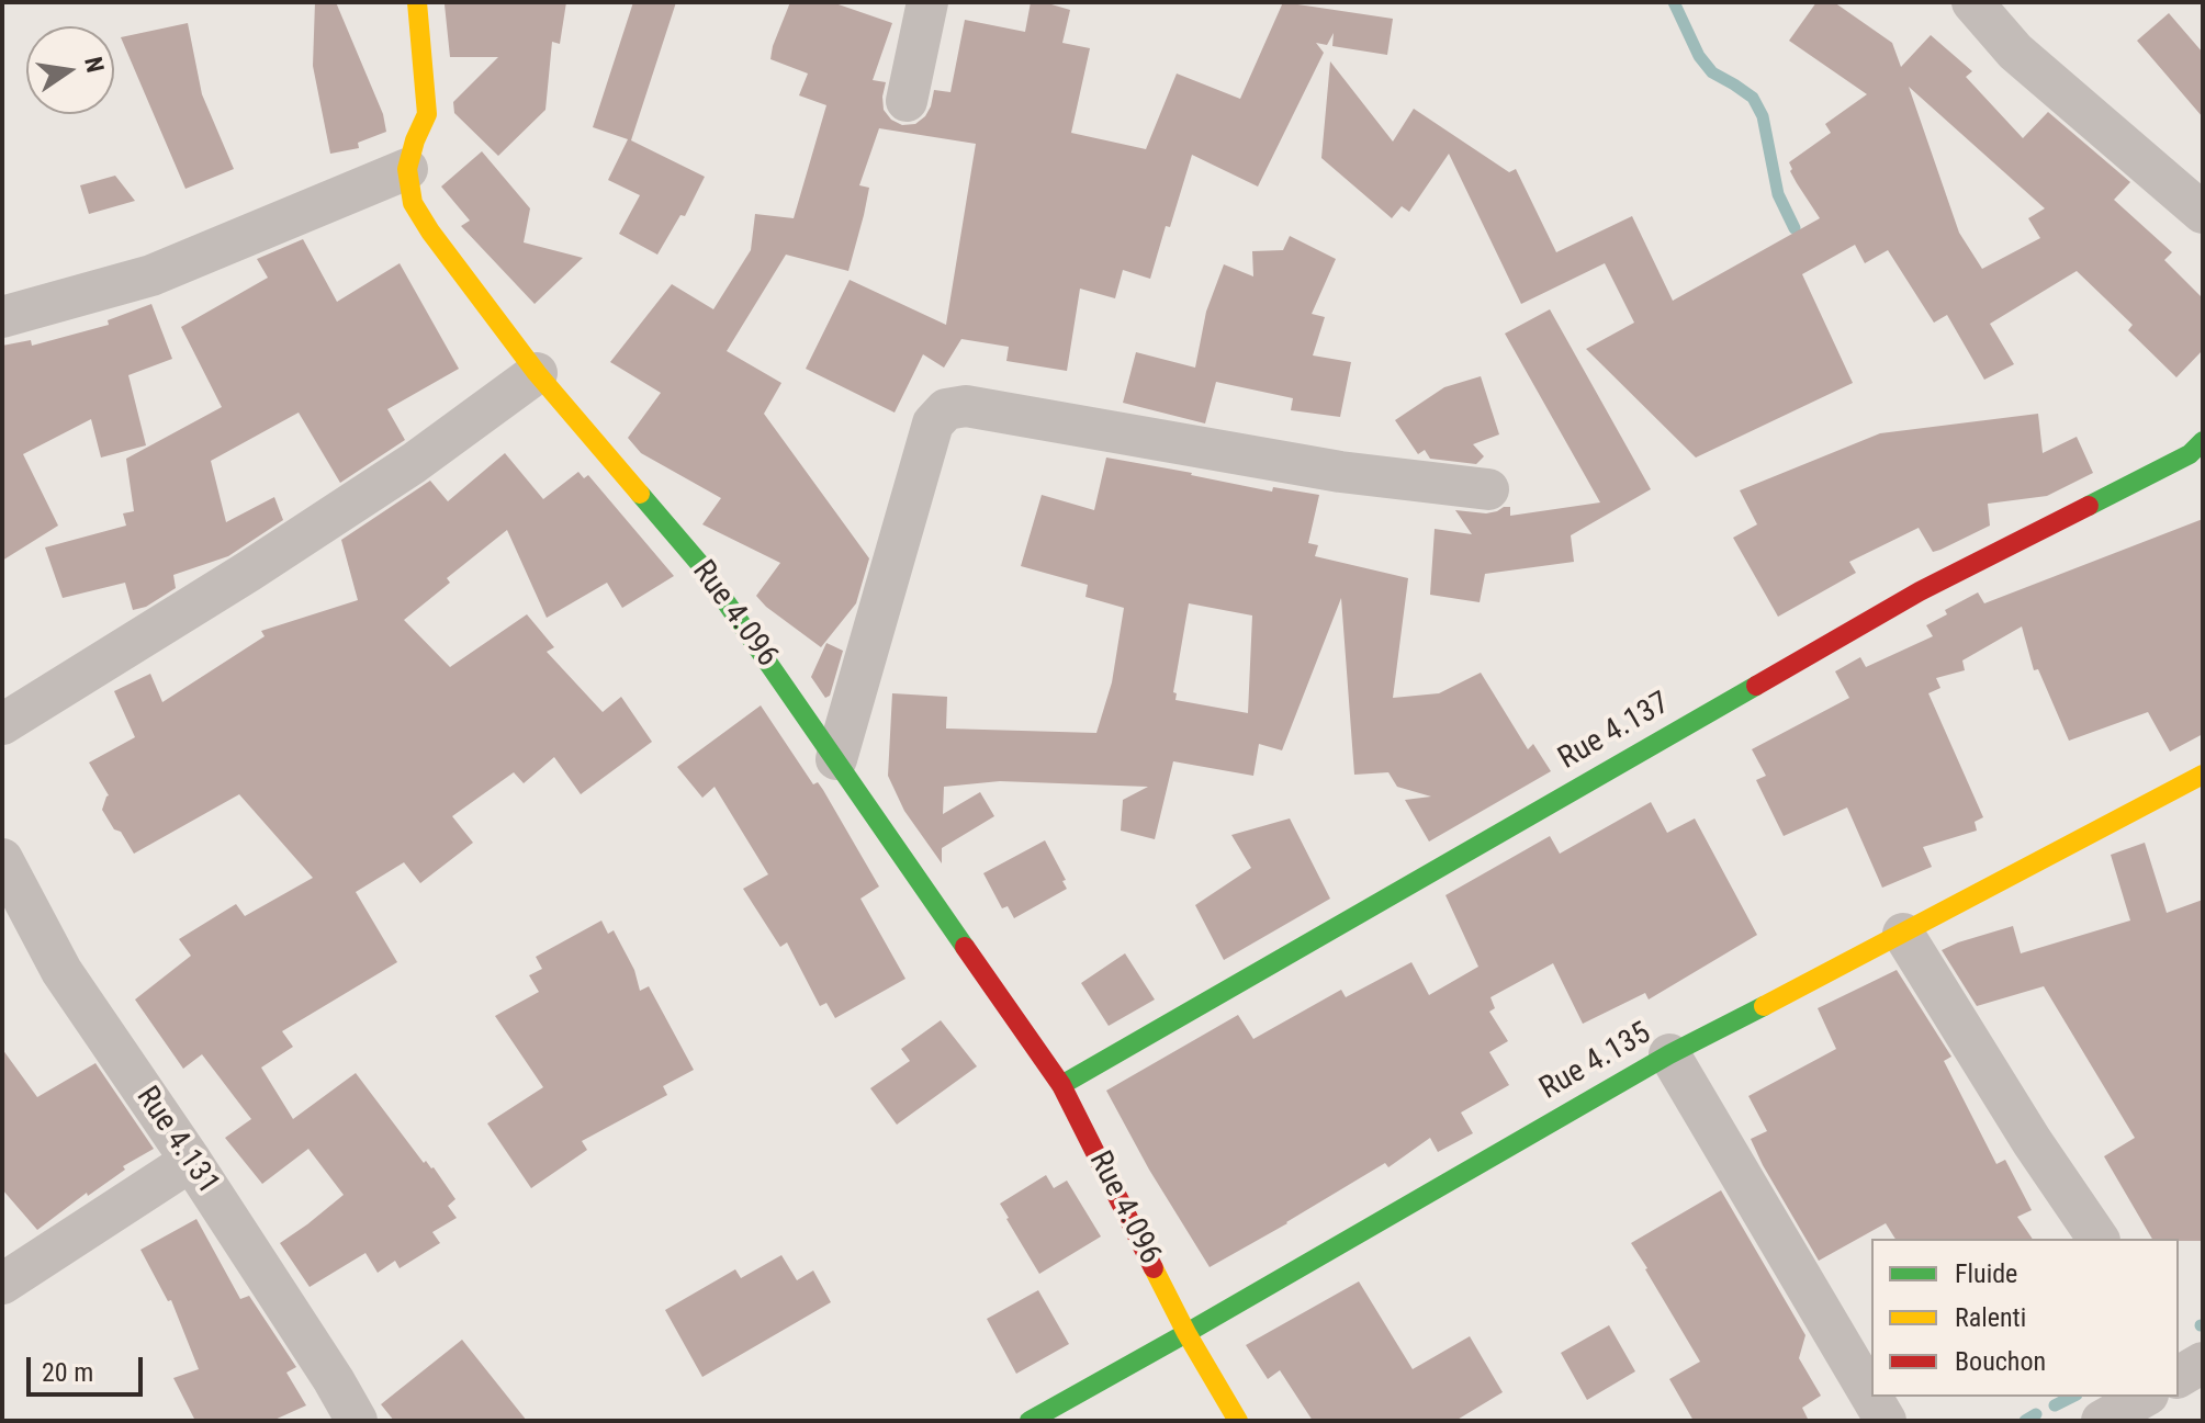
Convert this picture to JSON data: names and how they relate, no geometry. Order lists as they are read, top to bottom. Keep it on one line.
{"streets":{"street":["Rue 4.096","Rue 4.137","Rue 4.135","Rue 4.131"]},"crossings":[["Rue 4.096","Rue 4.137"],["Rue 4.096","Rue 4.135"]],"legend":["Fluide","Ralenti","Bouchon"],"scale_bar":"20 m","north":"right"}
